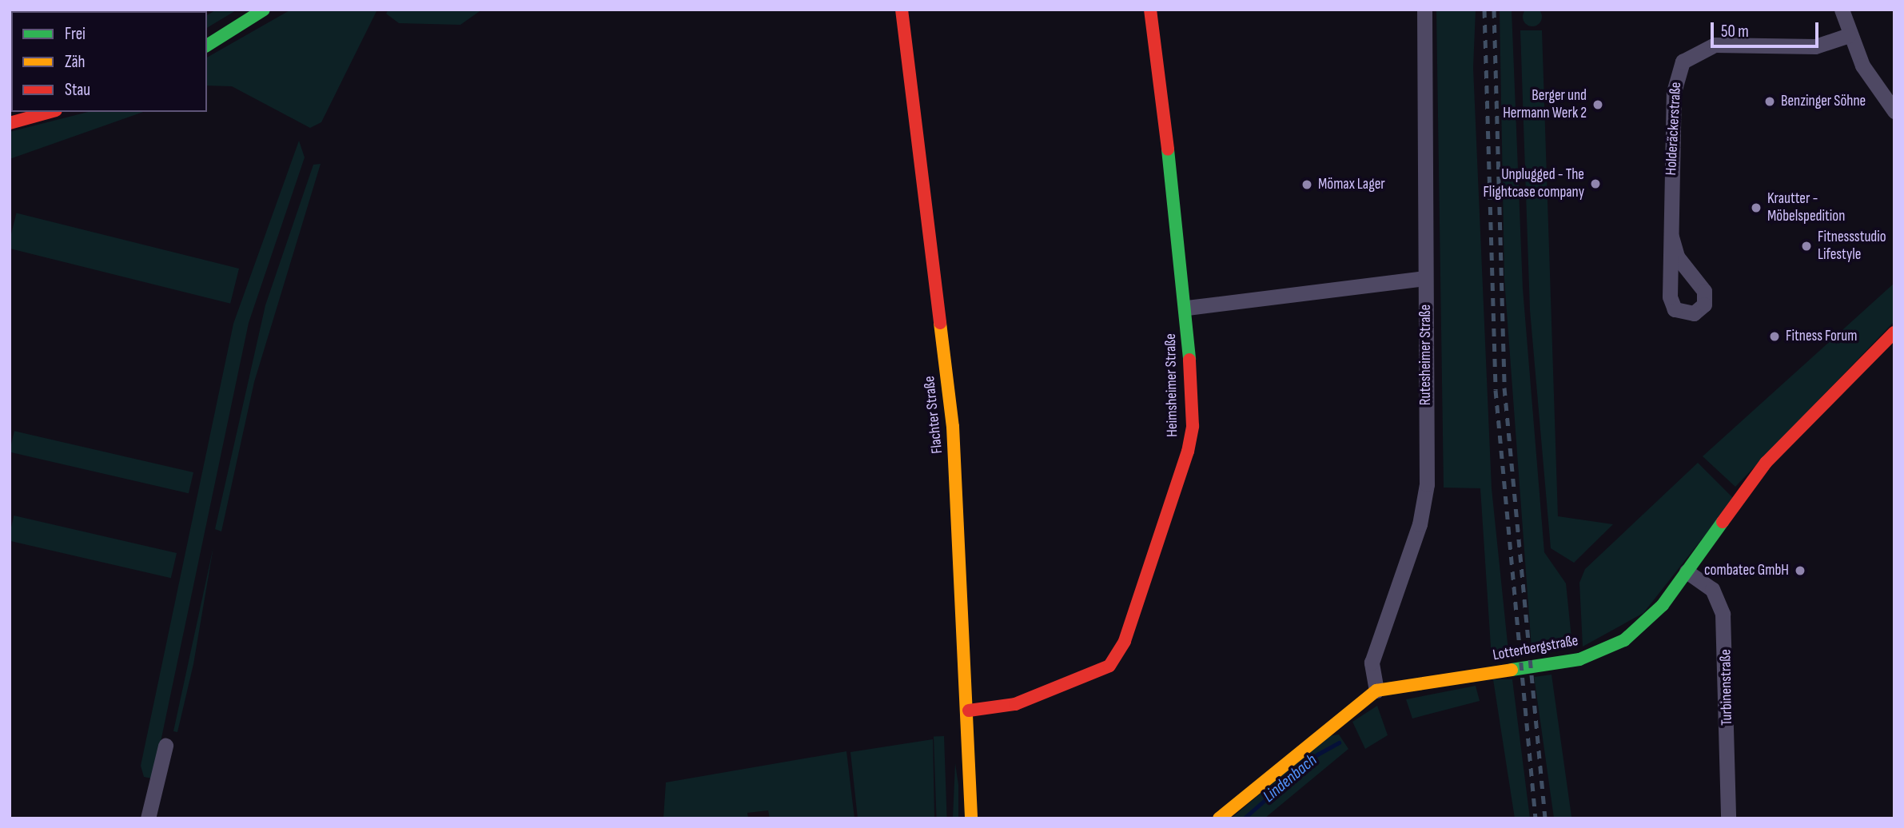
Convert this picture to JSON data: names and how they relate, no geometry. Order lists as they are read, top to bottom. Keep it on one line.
{"streets":{"street":["Holderäckerstraße","Rutesheimer Straße","Heimsheimer Straße","Flachter Straße","Lotterbergstraße","Turbinenstraße"]},"crossings":[["Rutesheimer Straße","Lotterbergstraße"],["Heimsheimer Straße","Flachter Straße"],["Lotterbergstraße","Turbinenstraße"]],"water":["Lindenbach"],"places":["Benzinger Söhne","Berger und Hermann Werk 2","Unplugged - The Flightcase company","Mömax Lager","Krautter - Möbelspedition","Fitnessstudio Lifestyle","Fitness Forum","combatec GmbH"],"legend":["Frei","Zäh","Stau"],"scale_bar":"50 m"}
